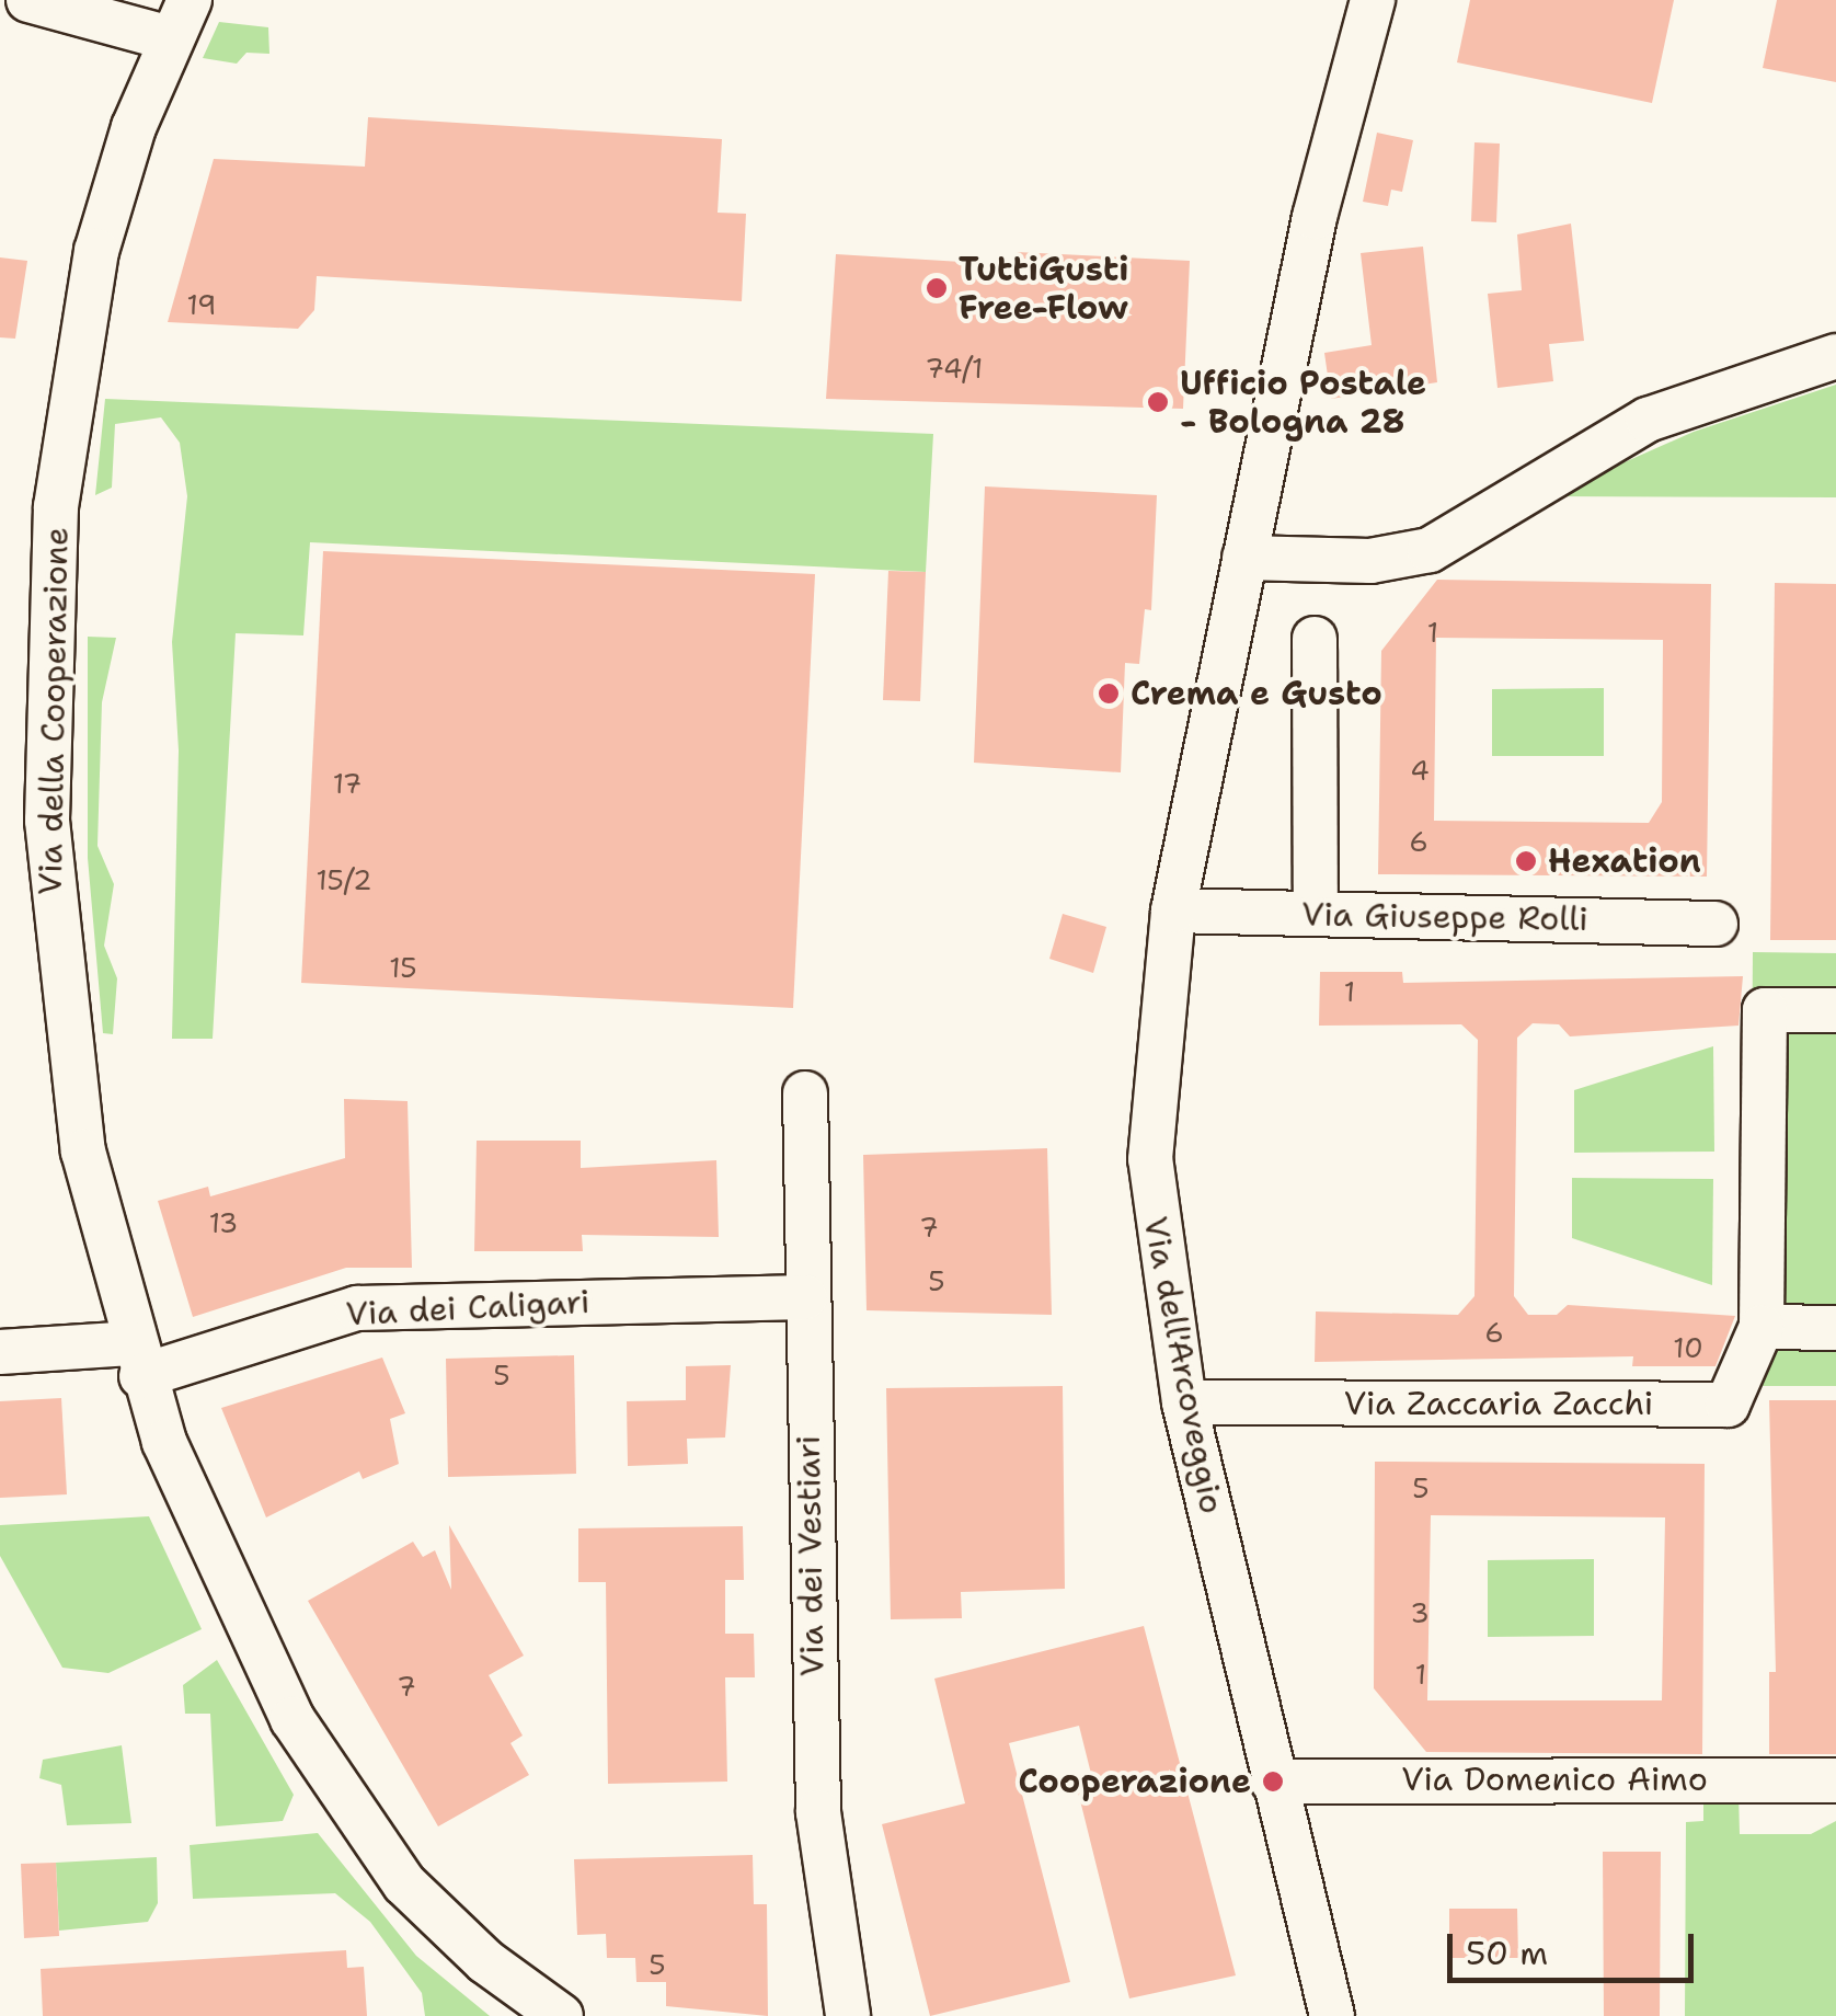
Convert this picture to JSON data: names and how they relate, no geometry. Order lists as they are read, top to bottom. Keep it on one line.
{"streets":{"street":["Via della Cooperazione","Via Giuseppe Rolli","Via dei Caligari","Via dell'Arcoveggio","Via Zaccaria Zacchi","Via dei Vestiari","Via Domenico Aimo"]},"crossings":[["Via della Cooperazione","Via dei Caligari"],["Via Giuseppe Rolli","Via dell'Arcoveggio"],["Via dei Caligari","Via dei Vestiari"],["Via dell'Arcoveggio","Via Zaccaria Zacchi"],["Via dell'Arcoveggio","Via Domenico Aimo"]],"places":["TuttiGusti Free-Flow","Ufficio Postale - Bologna 28","Crema e Gusto","Hexation","Cooperazione"],"house_numbers":["19","74/1","1","4","17","6","15/2","15","1","13","7","5","6","10","5","5","3","1","7","5"],"scale_bar":"50 m"}
